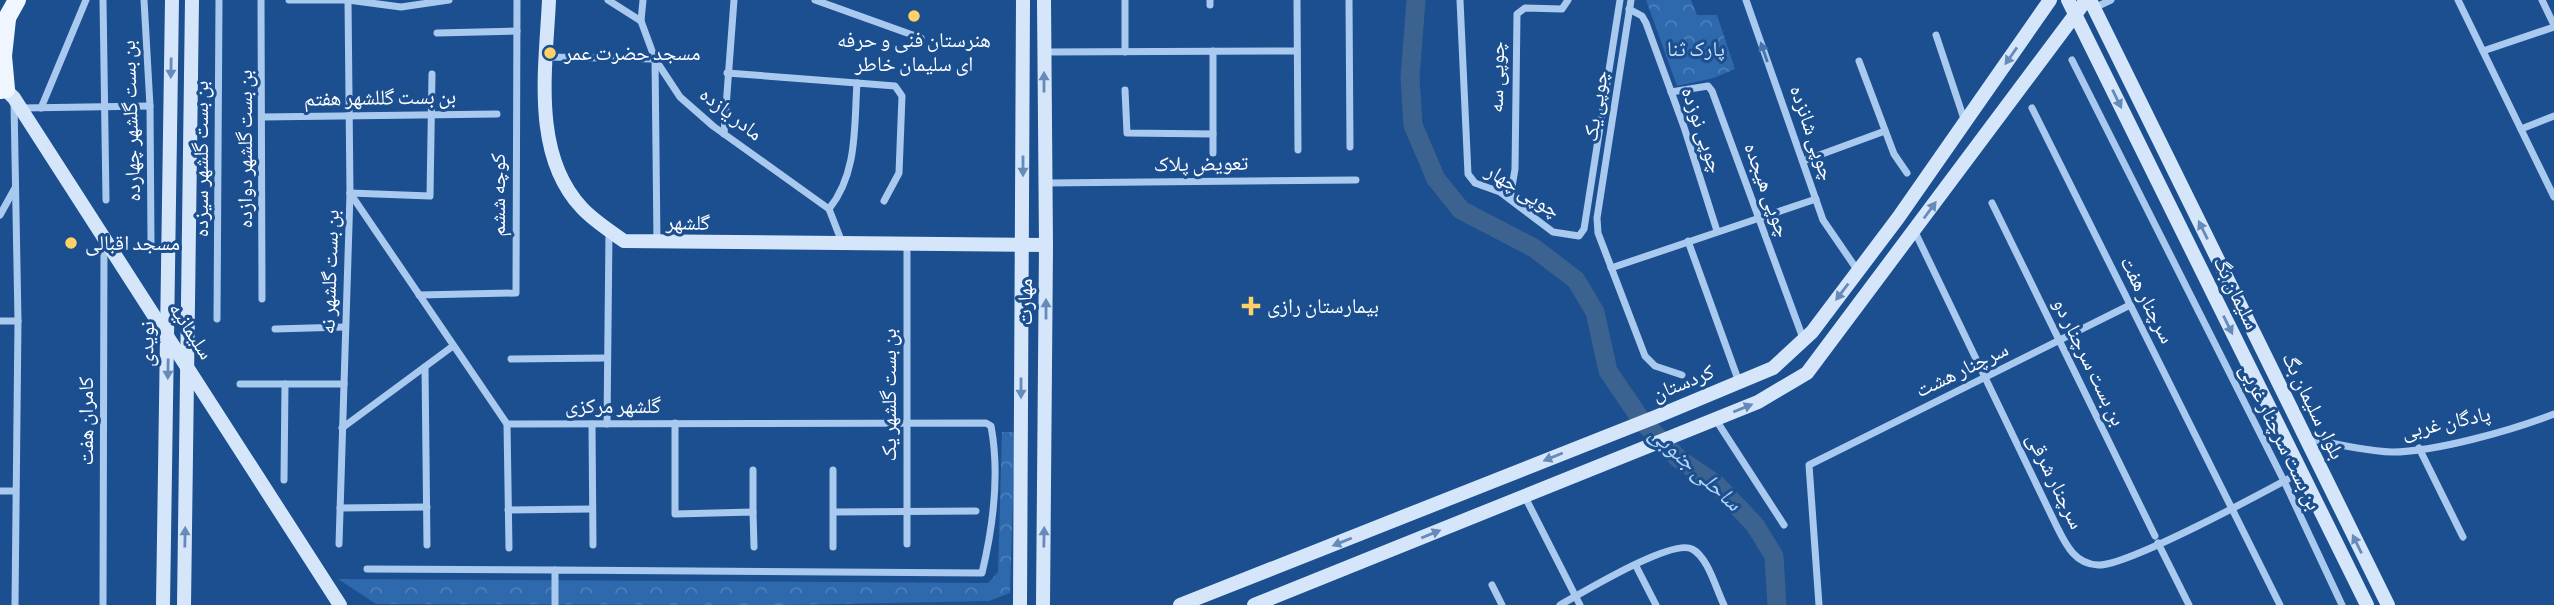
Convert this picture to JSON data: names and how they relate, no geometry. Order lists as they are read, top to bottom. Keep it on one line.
{"streets":{"main road":["گلشهر","سلیمان بگ","مهارت","سلیمانیه","نویدی","کردستان","بلوار سلیمان بگ"],"street":["چوپی سه","بن بست گللشهر هفتم","چوپی یک","مادر یازده","بن بست گلشهر چهارده","چوپی نوزده","چوپی شانزده","بن بست گلشهر دوازده","بن بست گلشهر سیزده","تعویض پلاک","چوپی هیجده","چوپی چهار","کوچه ششم","بن بست گلشهر نه","سرچنار هفت","بن بست سرچنار دو","سرچنار هشت","بن بست گلشهر یک","گلشهر مرکزی","کامران هفت","پادگان غربی","بن بست سرچنار غربی","سرچنار شرقی"]},"crossings":[["چوپی سه","چوپی چهار"],["بن بست گللشهر هفتم","بن بست گلشهر دوازده"],["بن بست گللشهر هفتم","بن بست گلشهر نه"],["چوپی یک","چوپی نوزده"],["چوپی نوزده","چوپی هیجده"],["چوپی شانزده","کردستان"],["تعویض پلاک","مهارت"],["چوپی هیجده","کردستان"],["گلشهر","مهارت"],["گلشهر","بن بست گلشهر یک"],["سلیمان بگ","سرچنار شرقی"],["سرچنار هفت","سرچنار هشت"],["سرچنار هفت","سرچنار شرقی"],["سلیمانیه","نویدی"],["سلیمانیه","کامران هفت"],["بن بست سرچنار دو","سرچنار هشت"],["بن بست سرچنار دو","سرچنار شرقی"],["سرچنار هشت","سرچنار شرقی"],["بن بست گلشهر یک","گلشهر مرکزی"],["بلوار سلیمان بگ","پادگان غربی"],["بن بست سرچنار غربی","سرچنار شرقی"]],"one_way":["چوپی شانزده","سلیمان بگ","بلوار سلیمان بگ"],"water":["ساحلی جنوبی"],"parks":["پارک ثنا"],"places":{"other":["هنرستان فنی و حرفه ای سلیمان خاطر","مسجد حضرت عمر","مسجد اقبالی"],"health":["بیمارستان رازی"]}}
